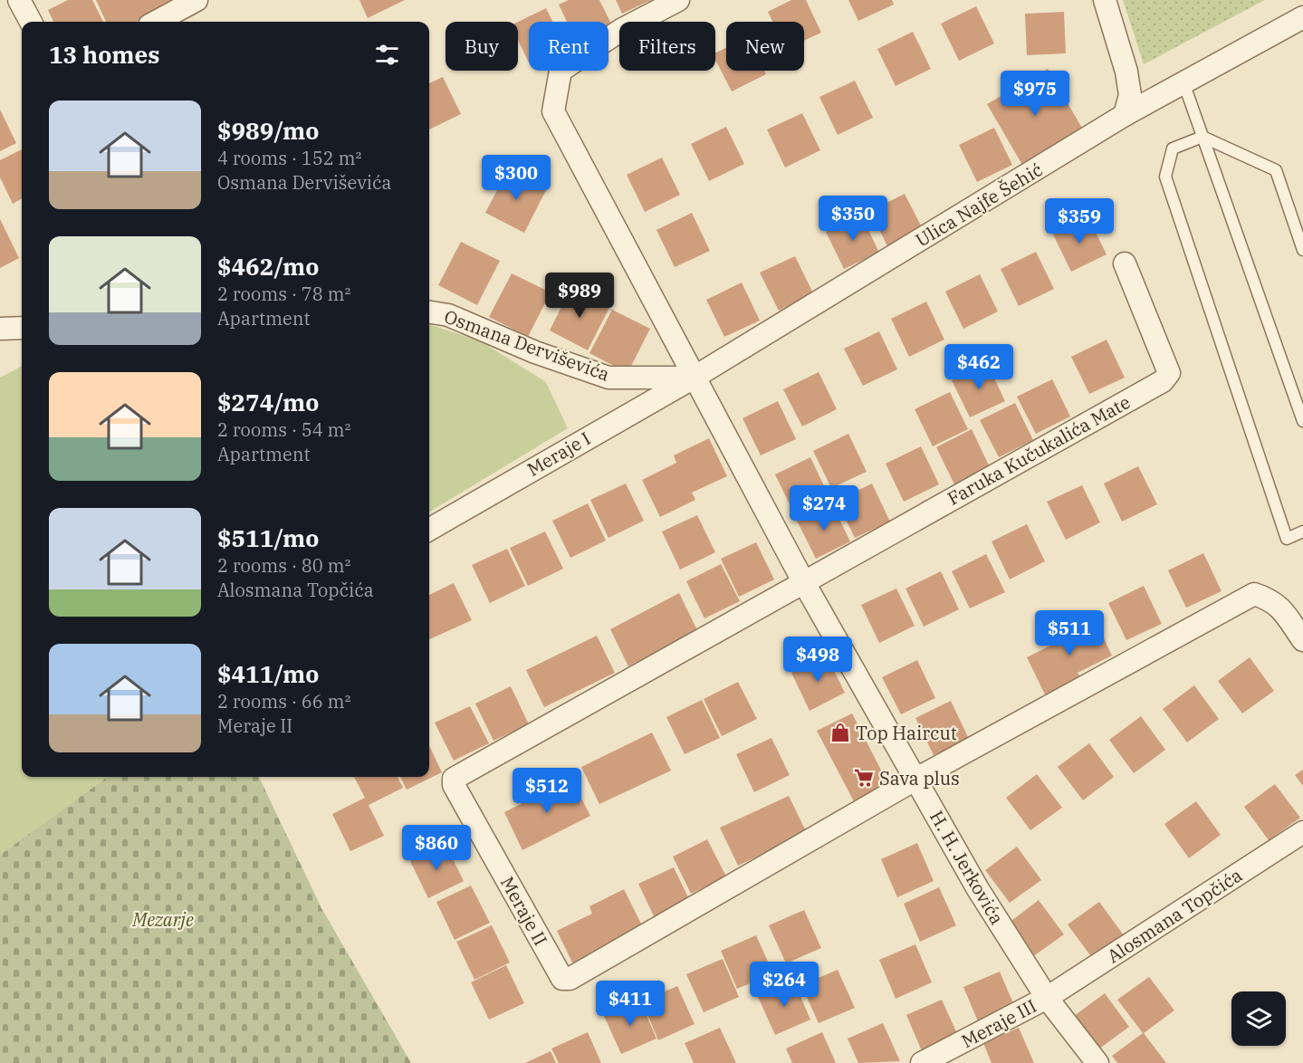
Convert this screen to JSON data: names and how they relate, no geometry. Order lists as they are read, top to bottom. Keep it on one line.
{"streets":{"street":["Ulica Najfe Šehić","Osmana Derviševića","Faruka Kučukalića Mate","Meraje I","H. H. Jerkovića","Meraje II","Alosmana Topčića","Meraje III"]},"crossings":[["Ulica Najfe Šehić","Osmana Derviševića"],["Ulica Najfe Šehić","Meraje I"],["Ulica Najfe Šehić","H. H. Jerkovića"],["Osmana Derviševića","Meraje I"],["Osmana Derviševića","H. H. Jerkovića"],["Faruka Kučukalića Mate","H. H. Jerkovića"],["Faruka Kučukalića Mate","Meraje II"],["Meraje I","H. H. Jerkovića"],["H. H. Jerkovića","Meraje II"],["H. H. Jerkovića","Alosmana Topčića"],["H. H. Jerkovića","Meraje III"],["Alosmana Topčića","Meraje III"]],"parks":["Mezarje"],"places":{"shop":["Top Haircut"],"supermarket":["Sava plus"]},"page":{"chip":["Buy","Rent","Filters","New"],"heading":"13 homes","price":["$975","$300","$350","$359","$989","$462","$274","$511","$498","$512","$860","$264","$411"],"list":[{"name":"$989/mo","note":"4 rooms · 152 m² · Osmana Derviševića"},{"name":"$462/mo","note":"2 rooms · 78 m² · Apartment"},{"name":"$274/mo","note":"2 rooms · 54 m² · Apartment"},{"name":"$511/mo","note":"2 rooms · 80 m² · Alosmana Topčića"},{"name":"$411/mo","note":"2 rooms · 66 m² · Meraje II"}]}}
